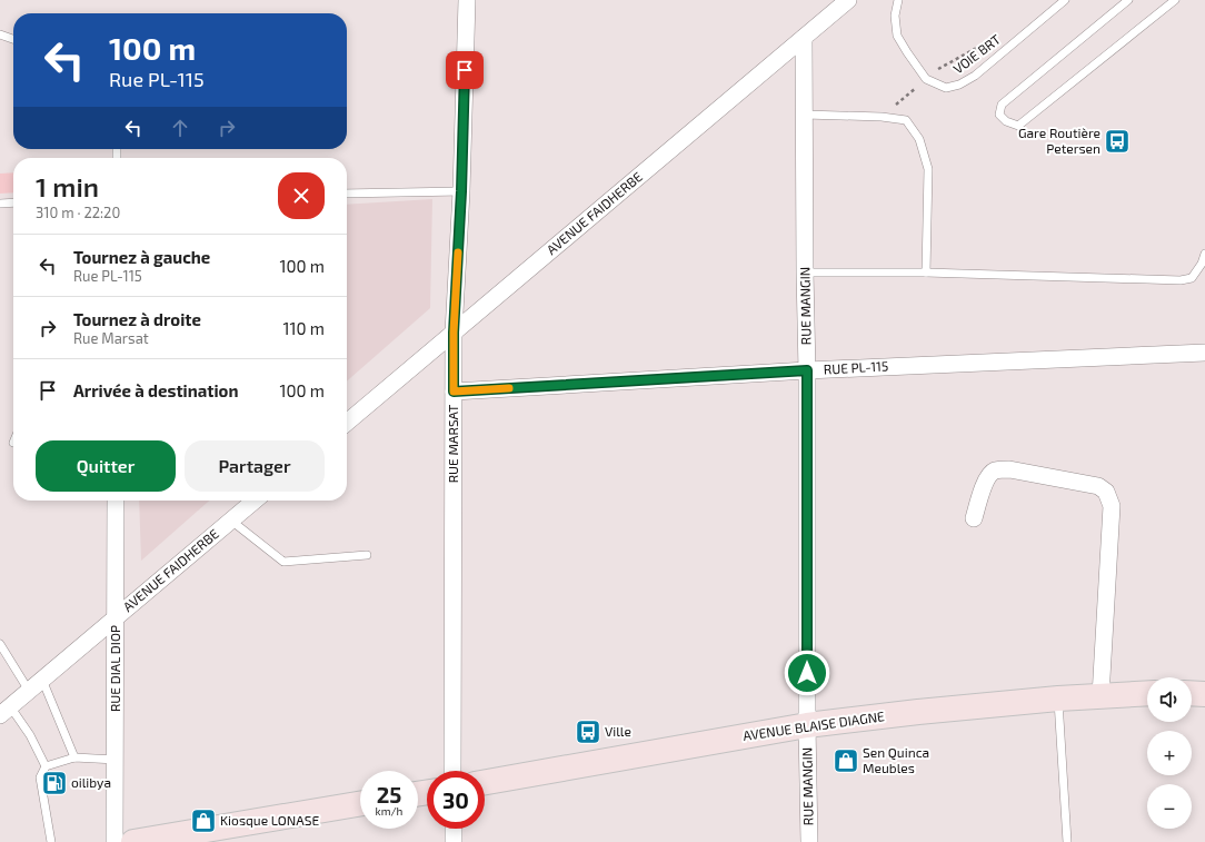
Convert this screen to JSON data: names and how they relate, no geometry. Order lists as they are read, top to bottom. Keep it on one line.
{"streets":{"main road":["AVENUE BLAISE DIAGNE"],"street":["AVENUE FAIDHERBE","RUE MANGIN","RUE PL-115","RUE MARSAT","RUE DIAL DIOP"],"lane":["VOIE BRT"]},"crossings":[["AVENUE FAIDHERBE","RUE MANGIN"],["AVENUE FAIDHERBE","RUE MARSAT"],["AVENUE FAIDHERBE","RUE DIAL DIOP"],["RUE MANGIN","RUE PL-115"],["RUE MANGIN","AVENUE BLAISE DIAGNE"],["RUE PL-115","RUE MARSAT"]],"places":{"bus stop":["Gare Routière Petersen","Ville"],"shop":["Sen Quinca Meubles","Kiosque LONASE"],"fuel station":["oilibya"]},"page":{"turn":["100 m","Rue PL-115"],"heading":["1 min","310 m · 22:20"],"list":[{"name":"Tournez à gauche","note":"Rue PL-115","value":"100 m"},{"name":"Tournez à droite","note":"Rue Marsat","value":"110 m"},{"name":"Arrivée à destination","value":"100 m"}],"buttons":["Quitter","Partager"],"map_buttons":["+","−"],"speed":"25 km/h","limit":"30"}}
